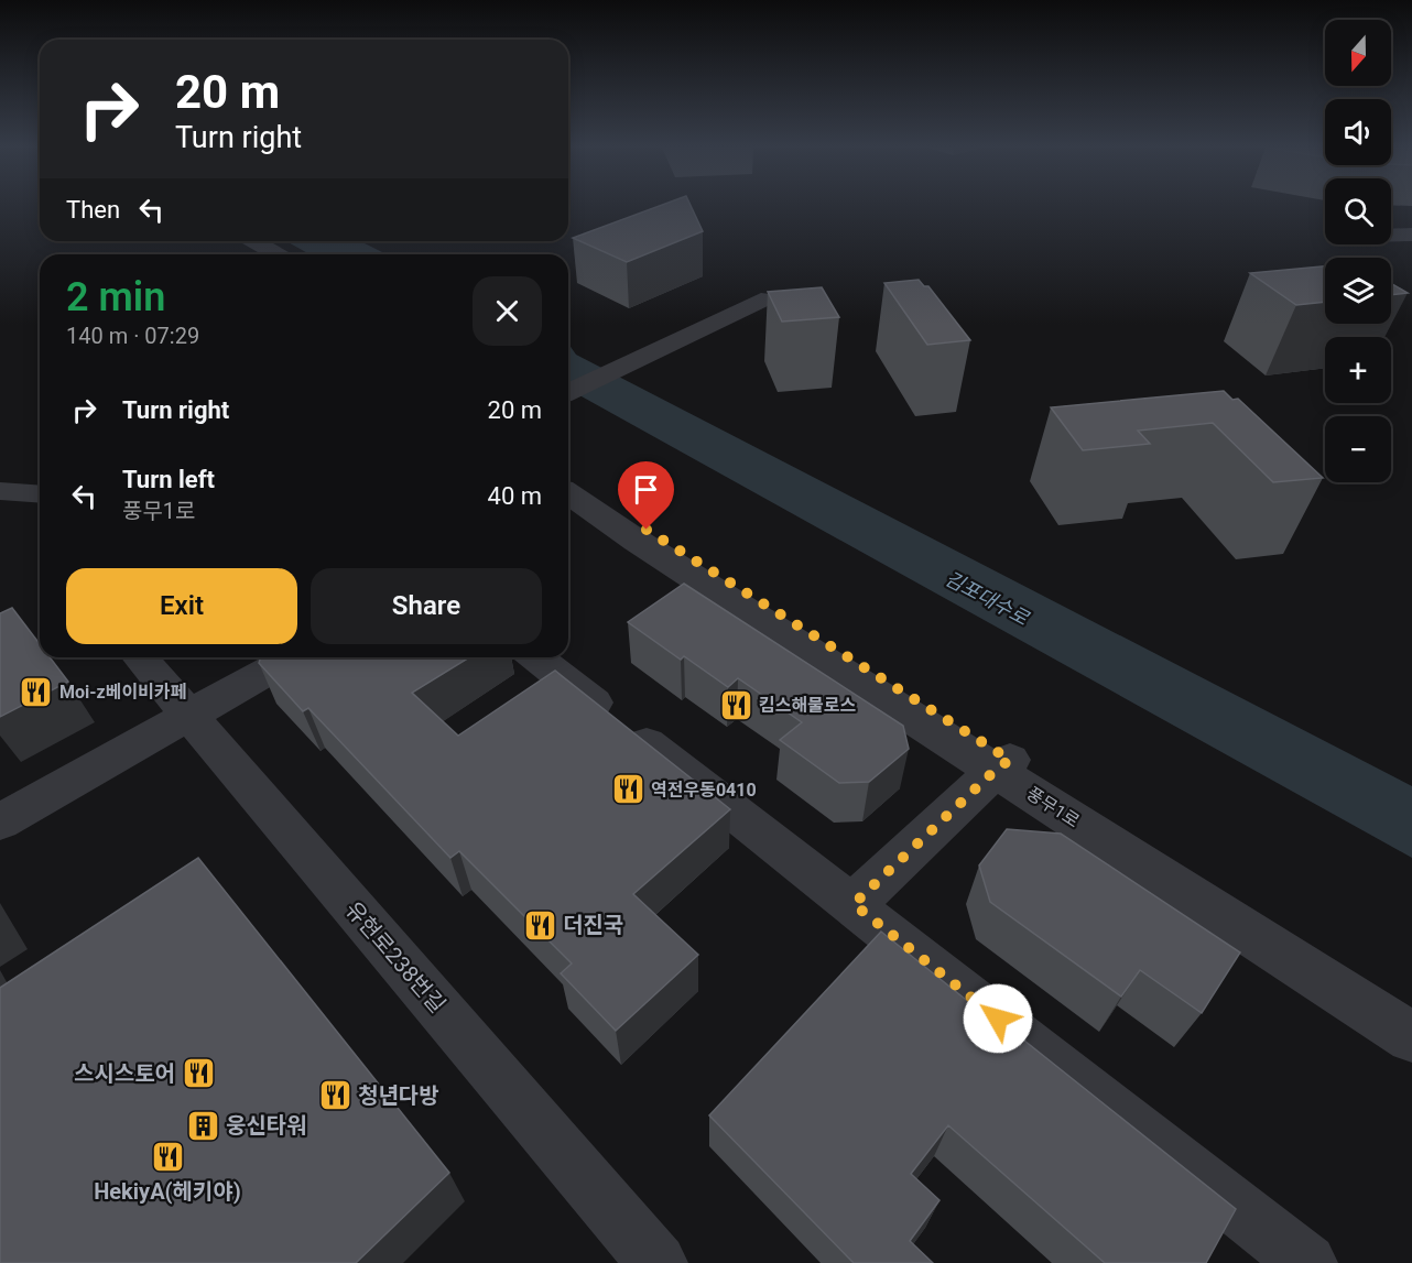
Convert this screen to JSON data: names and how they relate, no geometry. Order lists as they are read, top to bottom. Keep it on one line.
{"streets":{"street":["풍무1로","유현로238번길"]},"water":["김포대수로"],"places":{"restaurant":["Moi-z베이비카페","킴스해물로스","역전우동0410","더진국","스시스토어","청년다방","HekiyA(헤키야)"],"building":["웅신타워"]},"north":"bottom","page":{"map_buttons":["+","−"],"turn":["20 m","Turn right"],"then":"Then","heading":["2 min","140 m · 07:29"],"list":[{"name":"Turn right","value":"20 m"},{"name":"Turn left","note":"풍무1로","value":"40 m"}],"buttons":["Exit","Share"]}}
